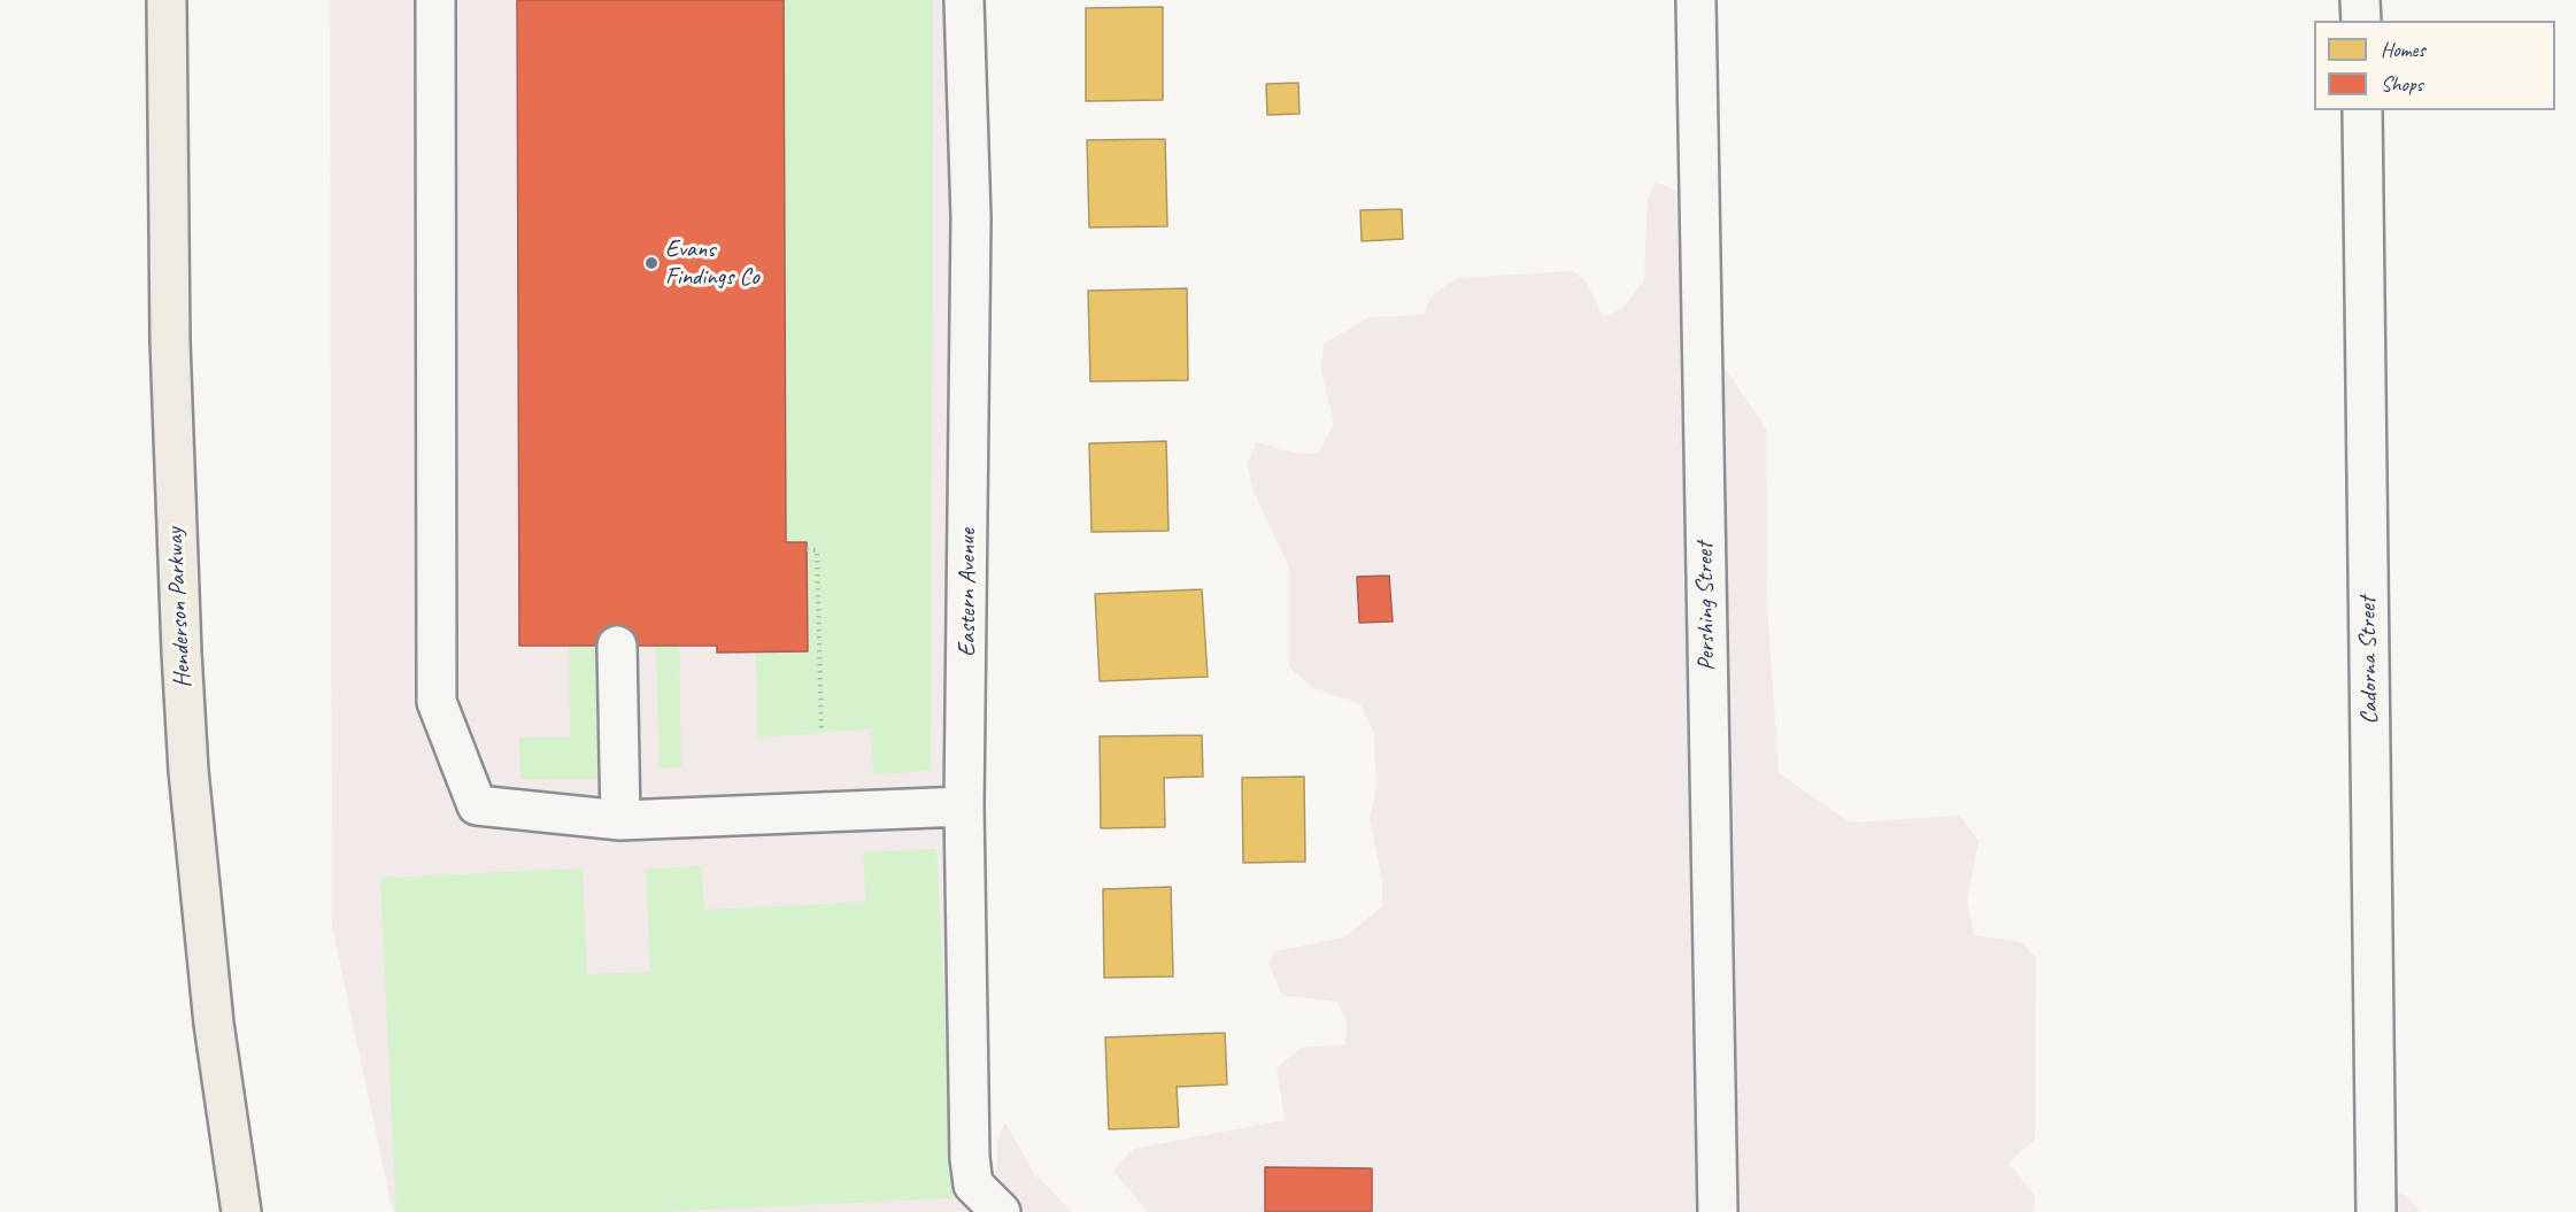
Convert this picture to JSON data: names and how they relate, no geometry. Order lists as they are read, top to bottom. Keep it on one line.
{"streets":{"main road":["Henderson Parkway"],"street":["Eastern Avenue","Pershing Street","Cadorna Street"]},"places":["Evans Findings Co"],"legend":["Homes","Shops"]}
